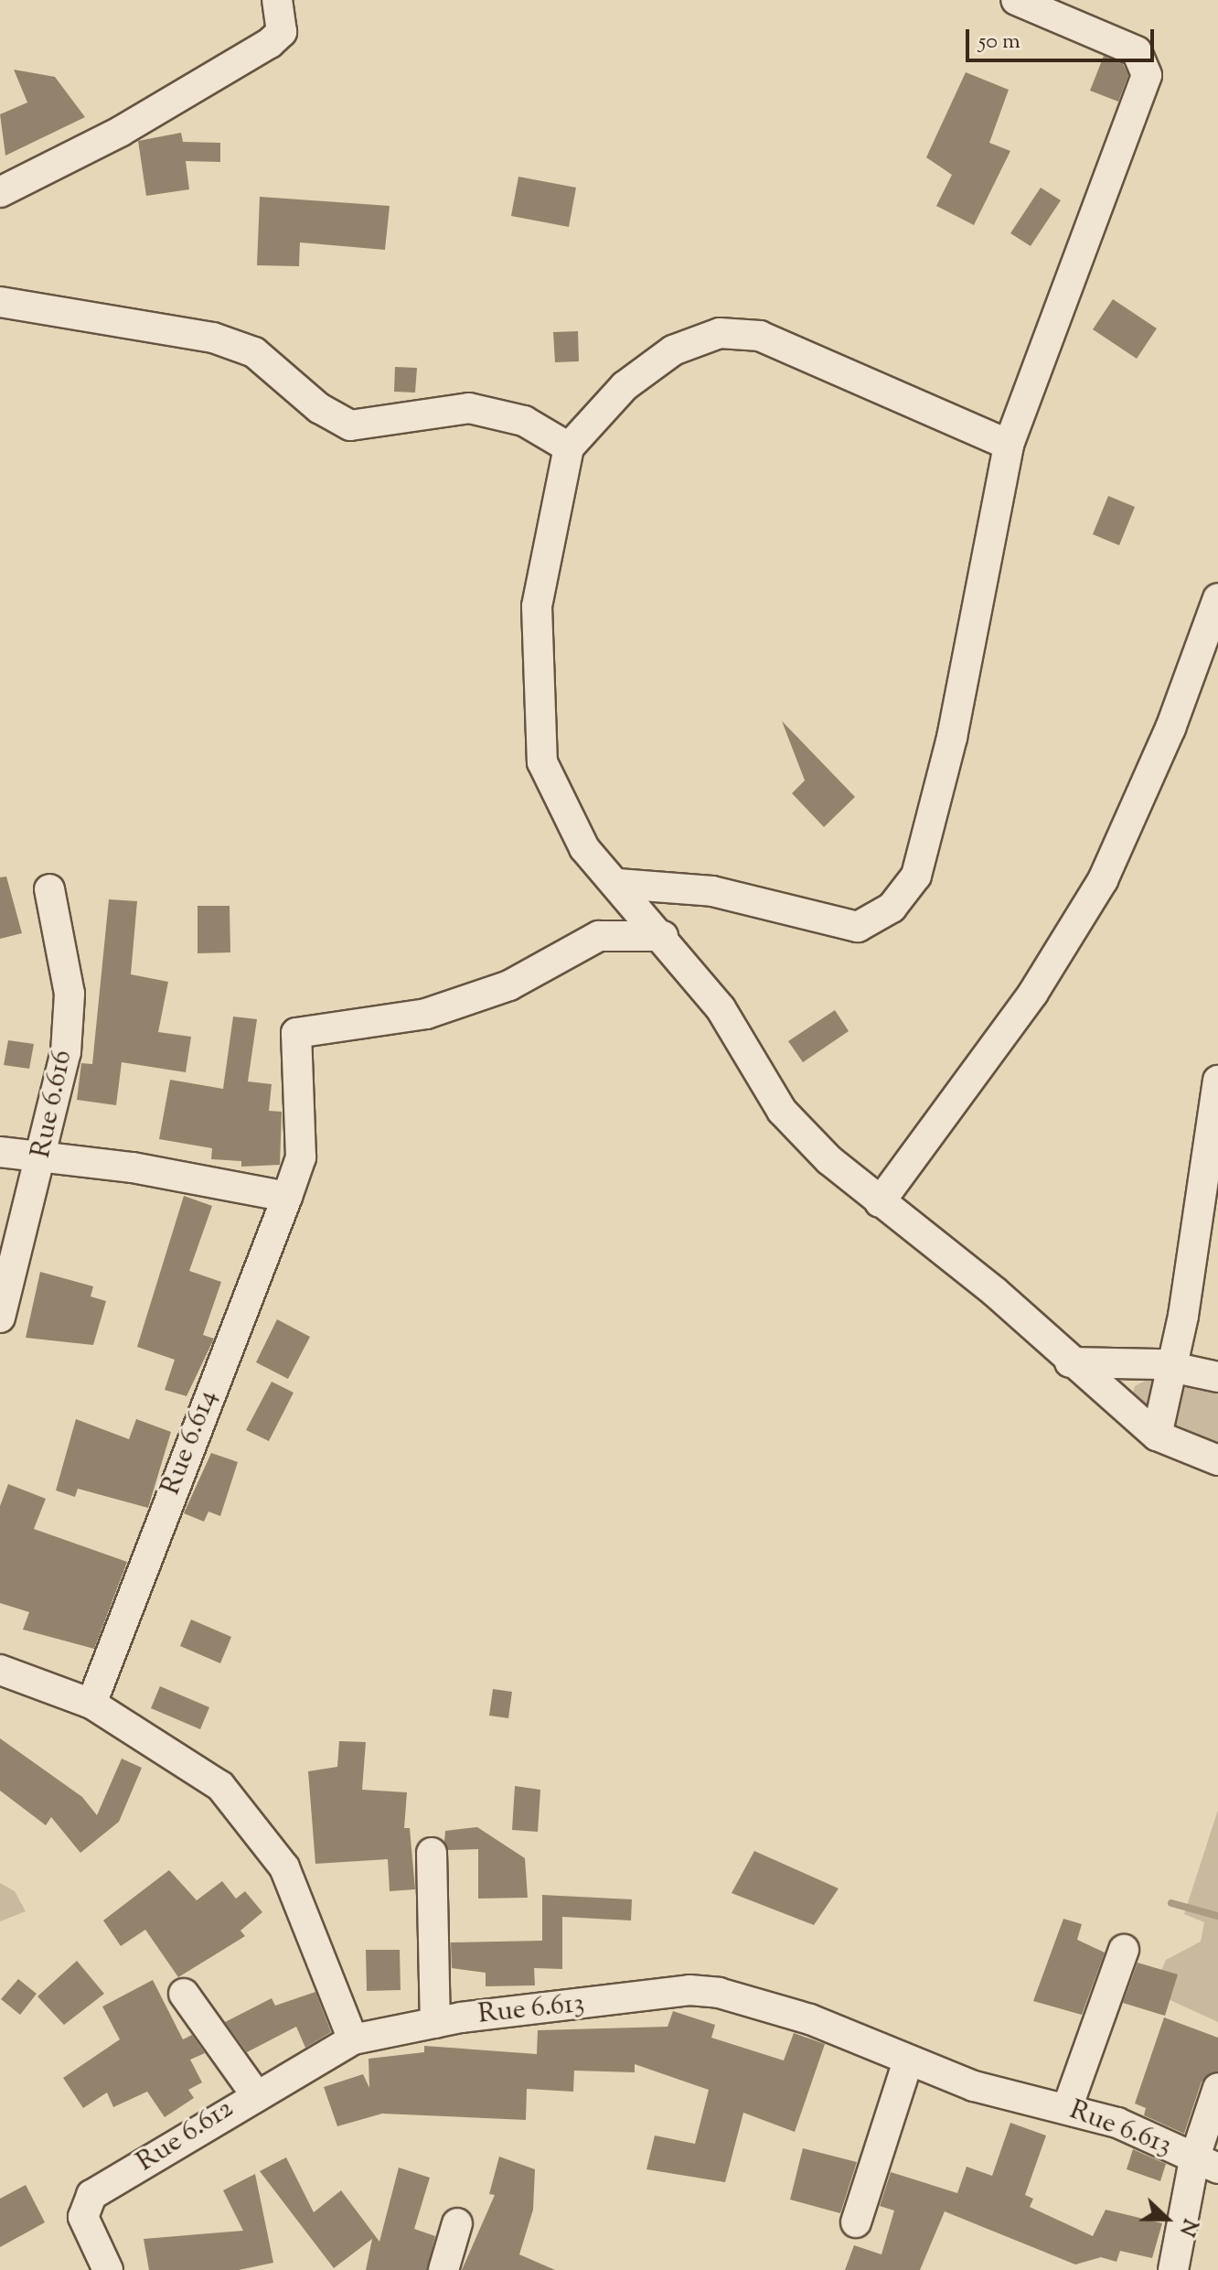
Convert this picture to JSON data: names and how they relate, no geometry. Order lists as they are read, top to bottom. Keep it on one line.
{"streets":{"street":["Rue 6.616","Rue 6.614","Rue 6.613","Rue 6.612"]},"crossings":[["Rue 6.613","Rue 6.612"]],"scale_bar":"50 m","north":"right"}
